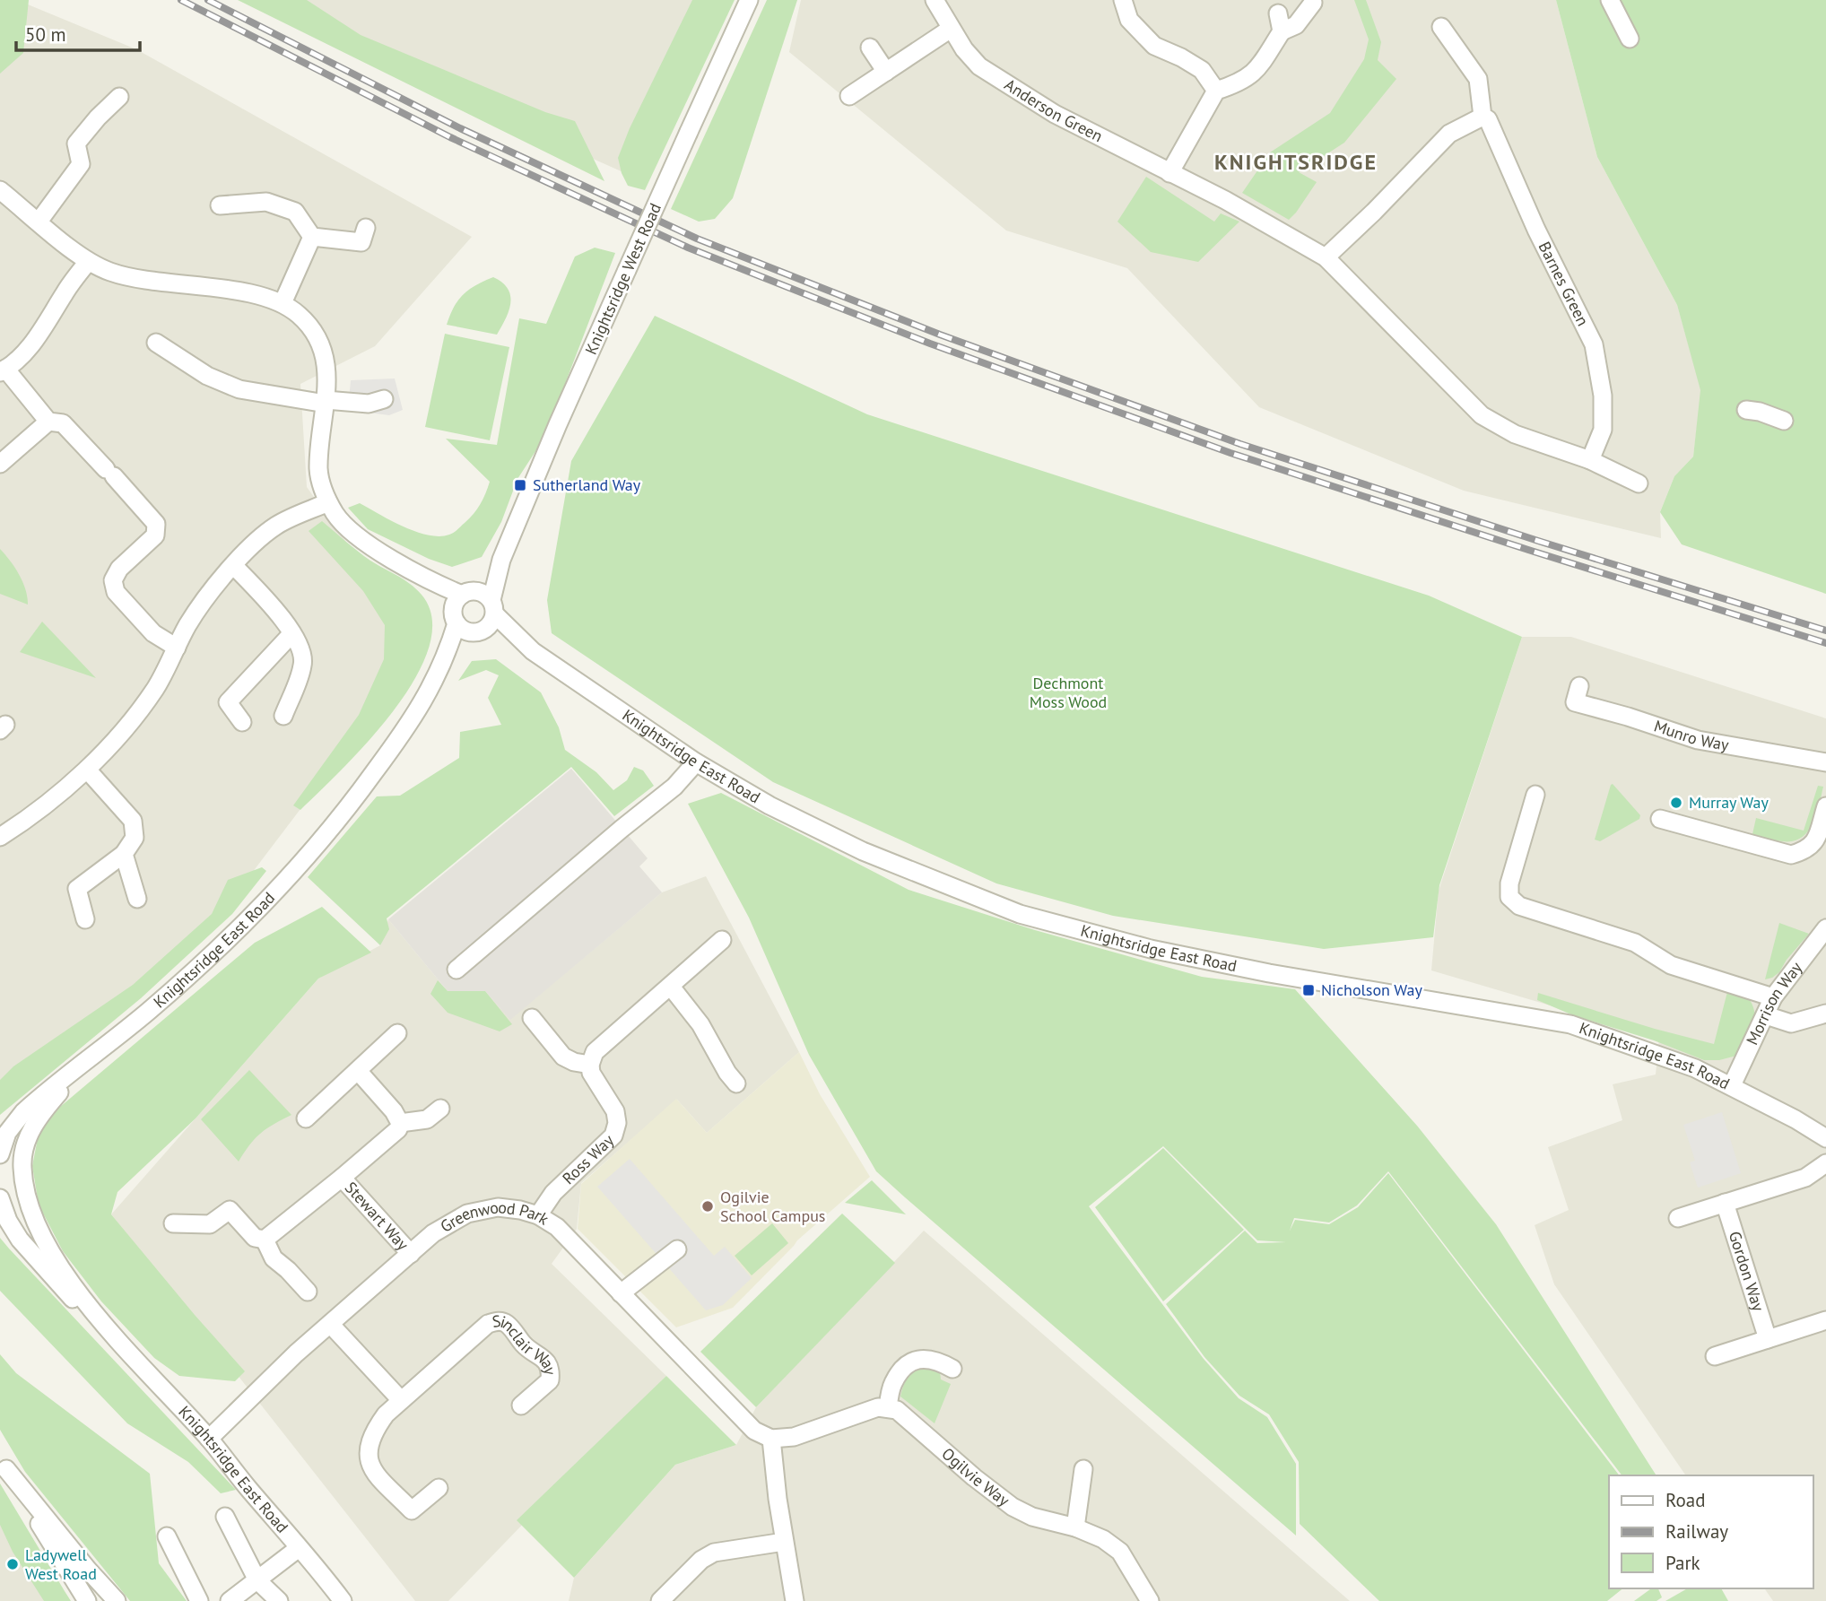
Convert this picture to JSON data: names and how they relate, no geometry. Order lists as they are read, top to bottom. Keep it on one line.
{"streets":{"street":["Anderson Green","Knightsridge West Road","Barnes Green","Munro Way","Knightsridge East Road","Morrison Way","Ross Way","Stewart Way","Greenwood Park","Gordon Way","Sinclair Way","Ogilvie Way"]},"crossings":[["Knightsridge West Road","Knightsridge East Road"],["Knightsridge East Road","Morrison Way"],["Knightsridge East Road","Greenwood Park"],["Ross Way","Greenwood Park"],["Stewart Way","Greenwood Park"]],"districts":["KNIGHTSRIDGE"],"parks":["Dechmont Moss Wood"],"places":{"transit":["Sutherland Way","Nicholson Way"],"other":["Murray Way","Ogilvie School Campus","Ladywell West Road"]},"legend":["Road","Railway","Park"],"scale_bar":"50 m"}
